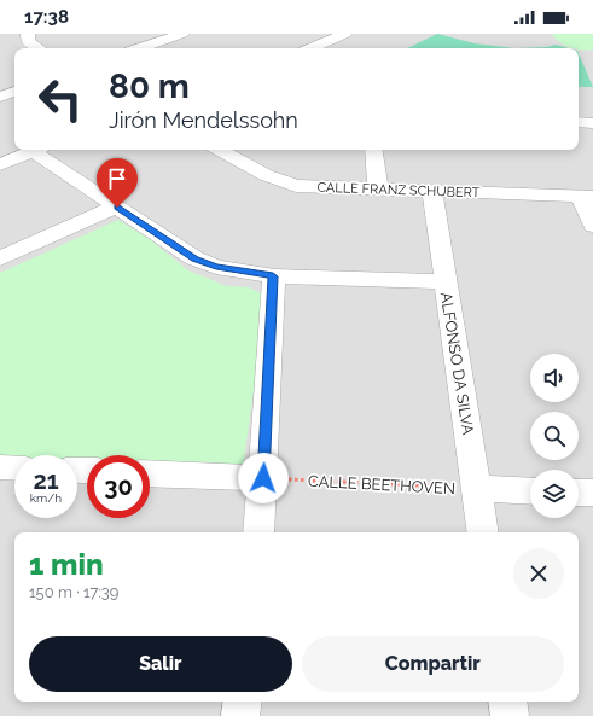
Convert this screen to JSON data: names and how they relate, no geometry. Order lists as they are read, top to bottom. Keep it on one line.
{"streets":{"street":["CALLE FRANZ SCHUBERT","ALFONSO DA SILVA","CALLE BEETHOVEN"]},"crossings":[["CALLE FRANZ SCHUBERT","ALFONSO DA SILVA"],["ALFONSO DA SILVA","CALLE BEETHOVEN"]],"page":{"status":"17:38","turn":["80 m","Jirón Mendelssohn"],"speed":"21 km/h","limit":"30","heading":["1 min","150 m · 17:39"],"buttons":["Salir","Compartir"]}}
